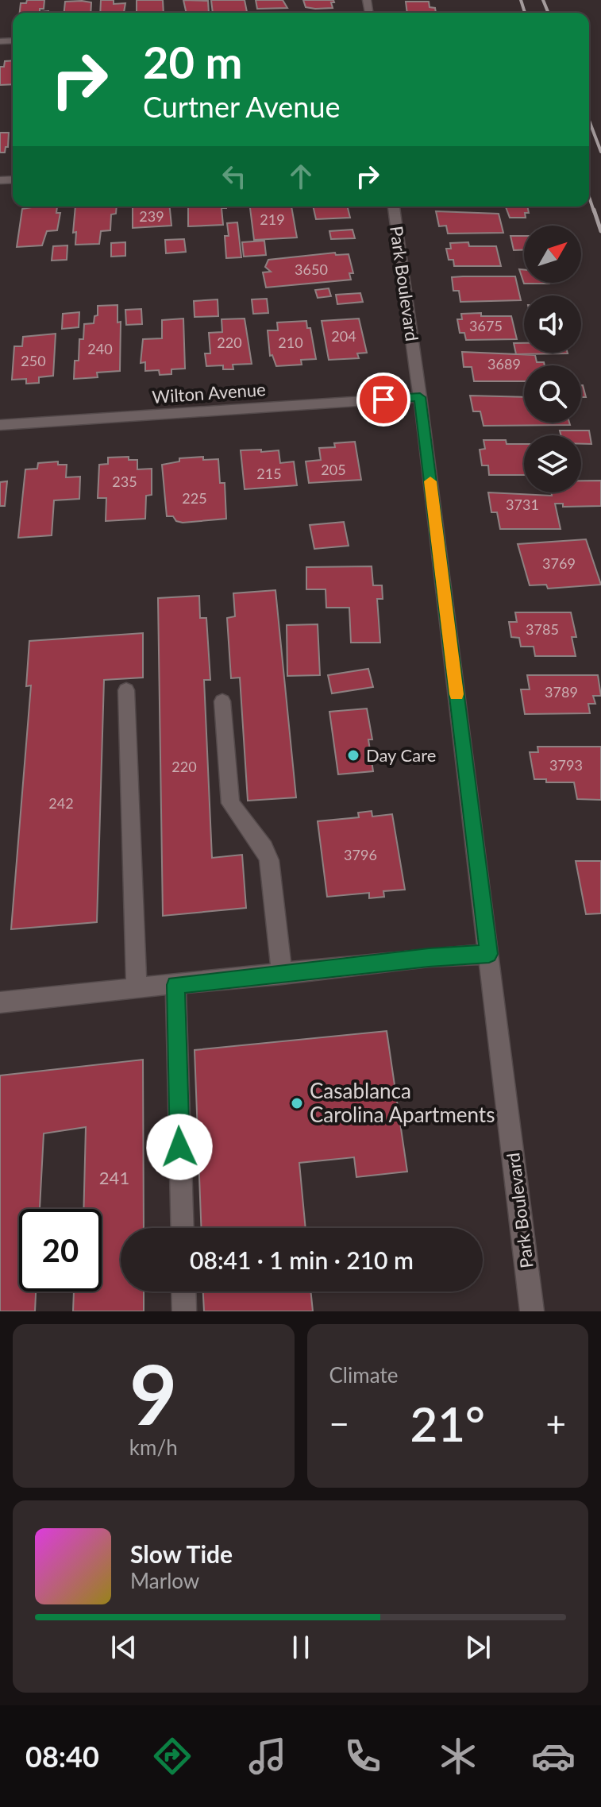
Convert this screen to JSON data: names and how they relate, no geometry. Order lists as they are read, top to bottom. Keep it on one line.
{"streets":{"street":["Park Boulevard","Wilton Avenue"]},"crossings":[["Park Boulevard","Wilton Avenue"]],"places":["Day Care","Casablanca Carolina Apartments"],"house_numbers":["239","219","3650","3675","204","220","210","240","250","3689","205","215","235","225","3731","3769","3785","3789","3793","220","242","3796","241"],"north":"top right","page":{"turn":["20 m","Curtner Avenue"],"limit":"20","trip":"08:41 · 1 min · 210 m","tile":[["9","km/h"],"Climate"],"heat":["−","21°","+"],"song":["Slow Tide","Marlow"],"tabs":"08:40"}}
